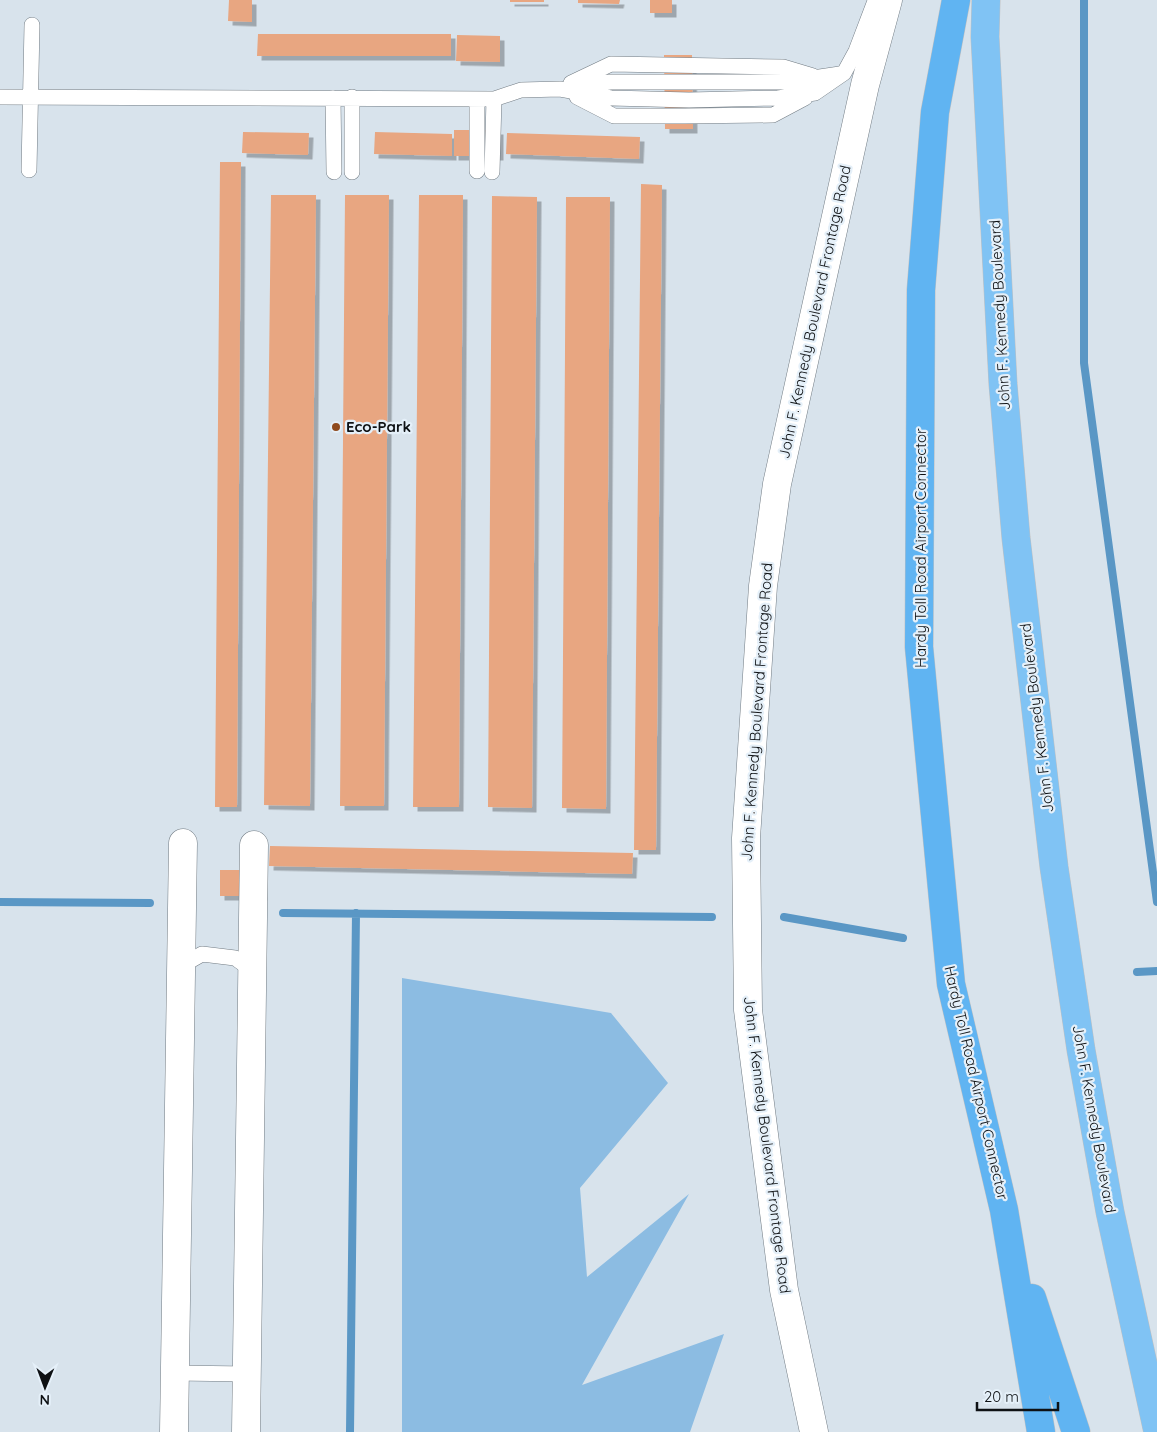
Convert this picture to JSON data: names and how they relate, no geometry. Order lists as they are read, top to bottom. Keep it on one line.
{"streets":{"highway":["John F. Kennedy Boulevard","Hardy Toll Road Airport Connector"],"street":["John F. Kennedy Boulevard Frontage Road"]},"places":["Eco-Park"],"scale_bar":"20 m","north":"bottom"}
